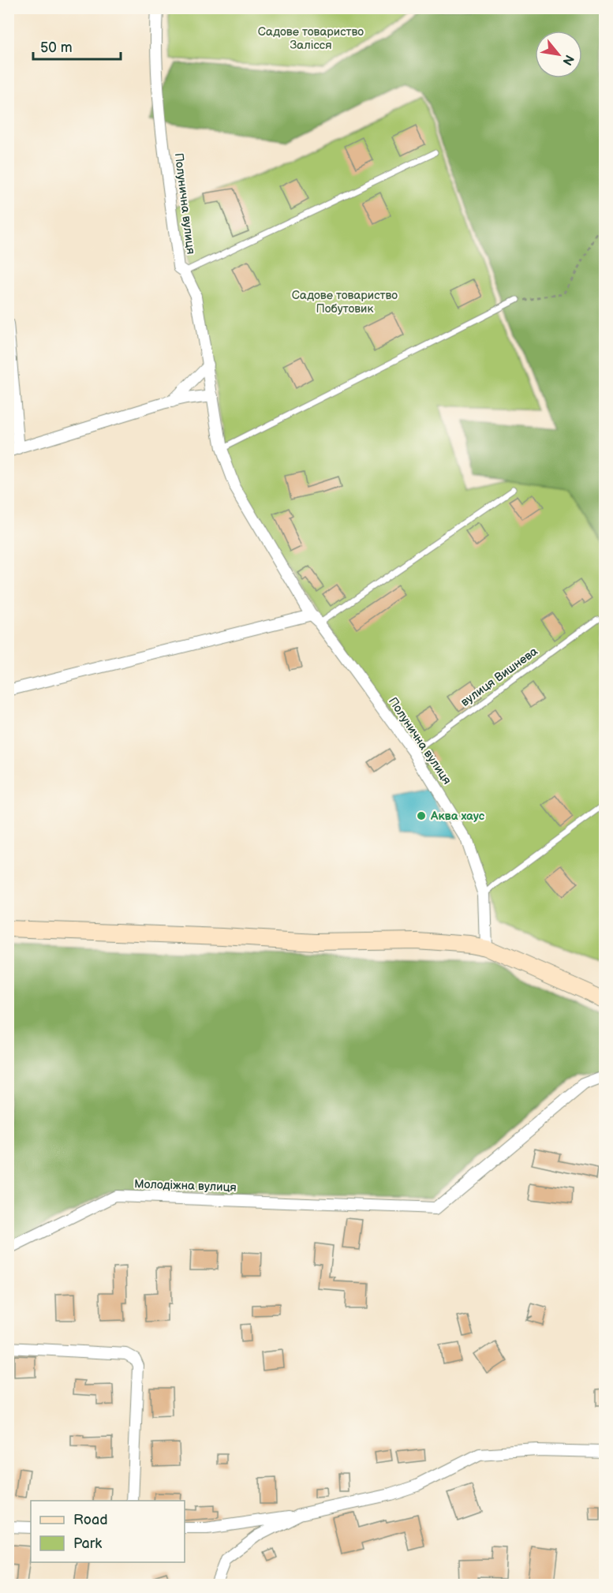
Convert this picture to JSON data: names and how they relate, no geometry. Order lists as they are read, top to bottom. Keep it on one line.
{"streets":{"street":["Полунична вулиця","Молодіжна вулиця"],"lane":["вулиця Вишнева"]},"crossings":[["Полунична вулиця","вулиця Вишнева"]],"parks":["Садове товариство Залісся","Садове товариство Побутовик"],"places":["Аква хаус"],"legend":["Road","Park"],"scale_bar":"50 m","north":"bottom right"}
